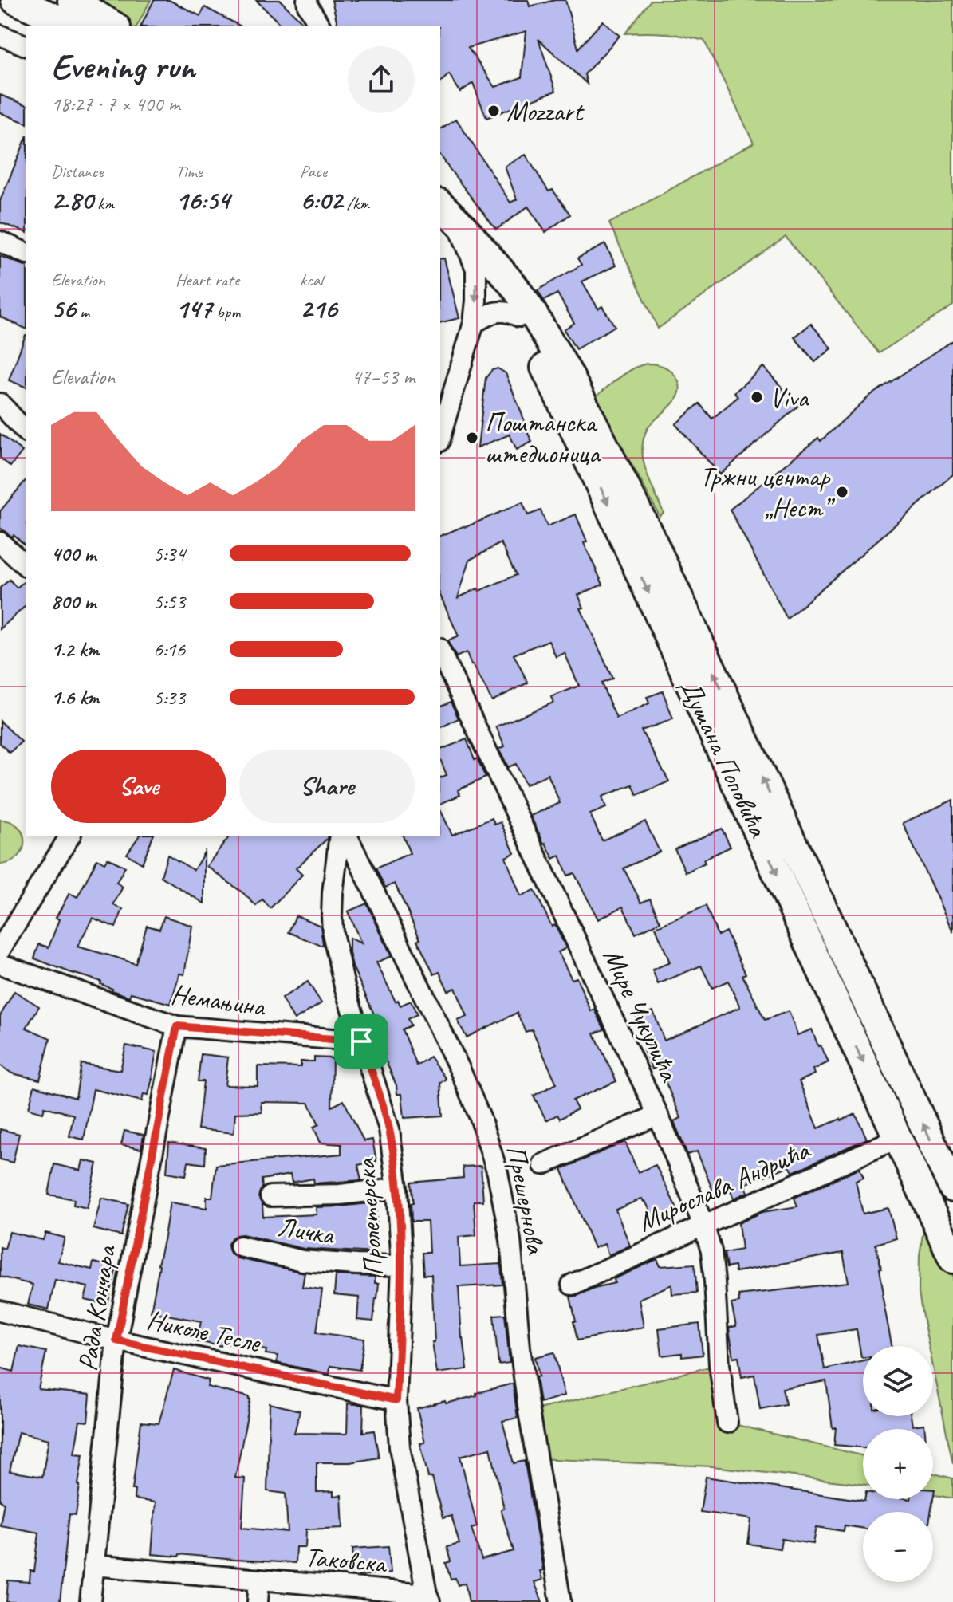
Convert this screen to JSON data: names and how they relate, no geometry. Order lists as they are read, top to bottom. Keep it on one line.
{"streets":{"main road":["Душана Поповића"],"street":["Немањина","Мире Чукулића","Мирослава Андрића","Прешернова","Пролетерска","Личка","Рада Кончара","Николе Тесле","Таковска"]},"crossings":[["Душана Поповића","Мирослава Андрића"],["Немањина","Пролетерска"],["Немањина","Рада Кончара"],["Мире Чукулића","Мирослава Андрића"],["Пролетерска","Личка"],["Пролетерска","Николе Тесле"],["Пролетерска","Таковска"],["Рада Кончара","Николе Тесле"],["Рада Кончара","Таковска"]],"places":["Mozzart","Viva","Поштанска штедионица","Тржни центар „Нест”"],"page":{"heading":["Evening run","18:27 · 7 × 400 m"],"stats":[["Distance","2.80 km"],["Time","16:54"],["Pace","6:02 /km"],["Elevation","56 m"],["Heart rate","147 bpm"],["kcal","216"]],"chart":["Elevation","47–53 m"],"list":[{"name":"400 m","note":"5:34"},{"name":"800 m","note":"5:53"},{"name":"1.2 km","note":"6:16"},{"name":"1.6 km","note":"5:33"}],"buttons":["Save","Share"],"map_buttons":["+","−"]}}
